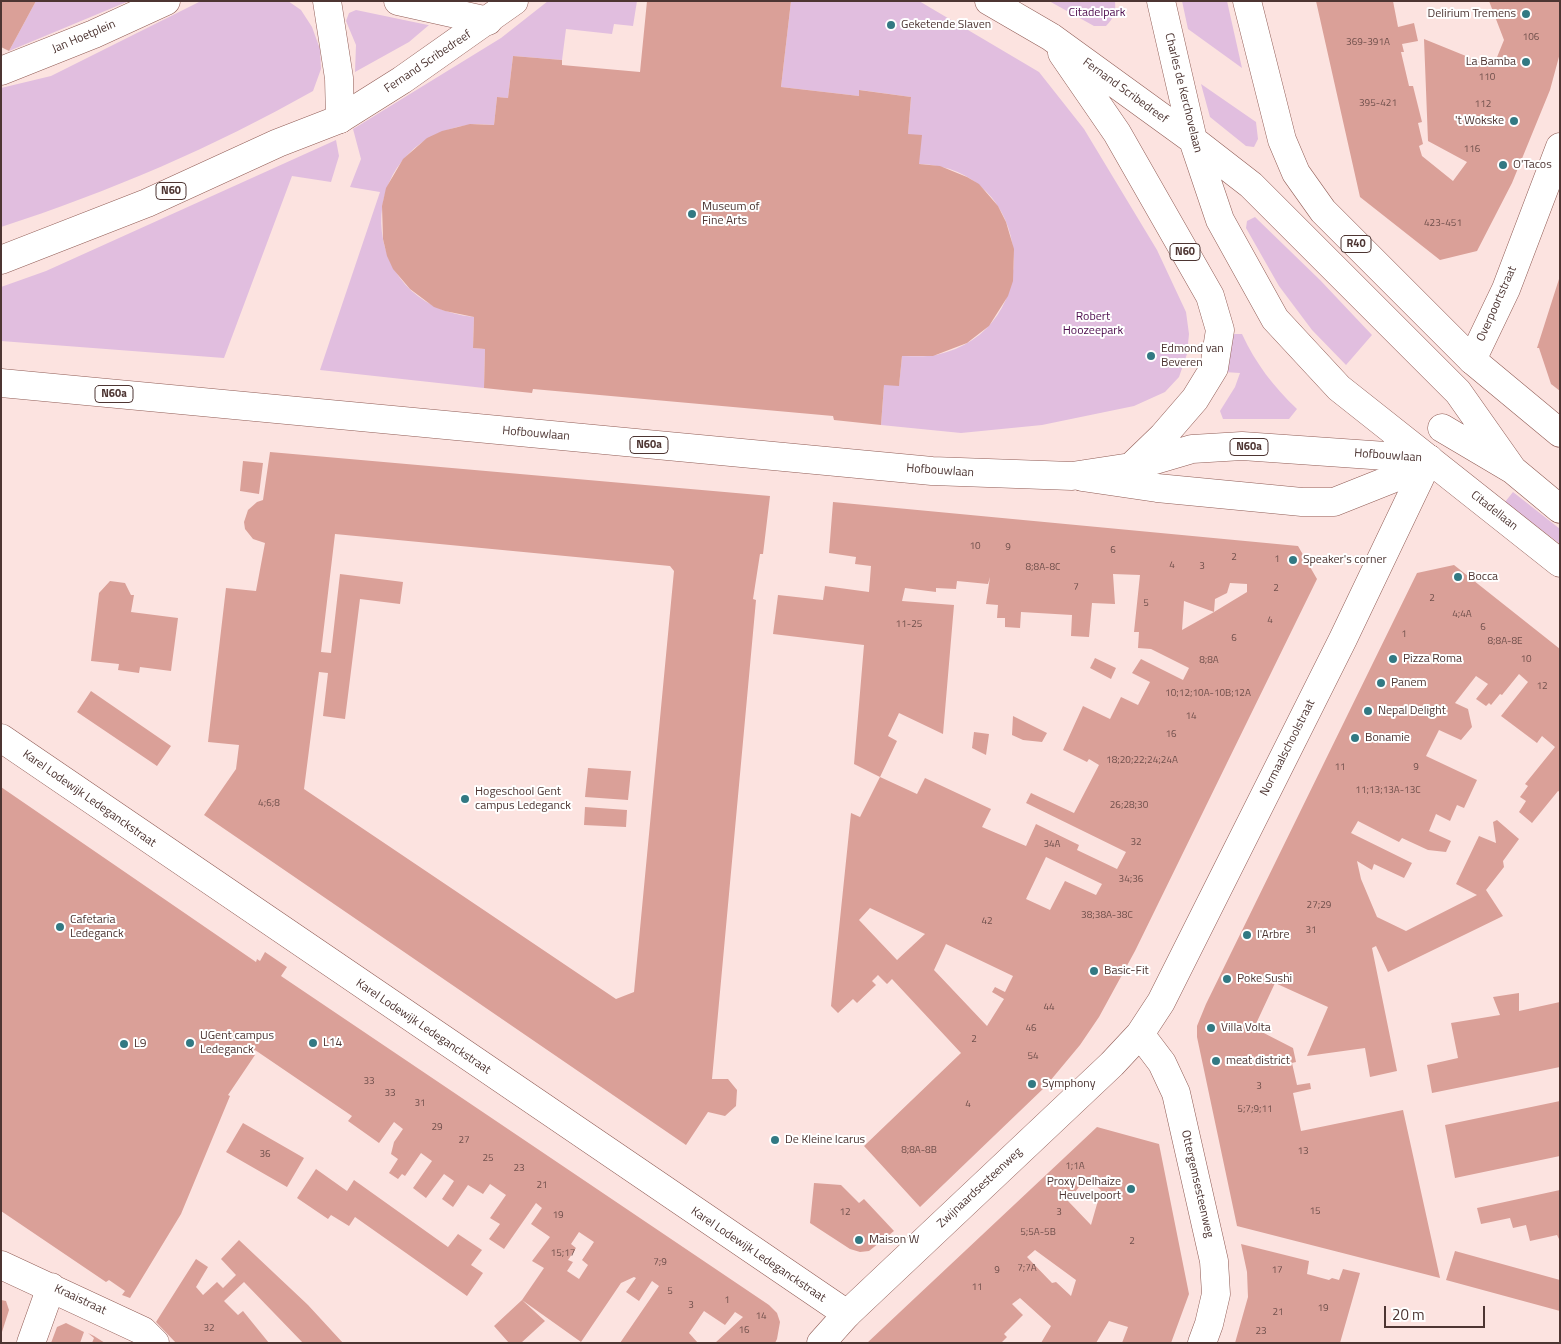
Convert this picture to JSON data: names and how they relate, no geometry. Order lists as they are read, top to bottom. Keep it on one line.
{"streets":{"main road":["Jan Hoetplein","Fernand Scribedreef","Charles de Kerchovelaan","N60","R40","Overpoortstraat","N60a","Hofbouwlaan","Citadellaan","Normaalschoolstraat","Karel Lodewijk Ledeganckstraat","Ottergemsesteenweg","Zwijnaardsesteenweg","Kraaistraat"]},"crossings":[["Fernand Scribedreef","Charles de Kerchovelaan"],["Fernand Scribedreef","N60"],["Fernand Scribedreef","R40"],["Fernand Scribedreef","Overpoortstraat"],["Charles de Kerchovelaan","Overpoortstraat"],["Charles de Kerchovelaan","Hofbouwlaan"],["Charles de Kerchovelaan","Citadellaan"],["Charles de Kerchovelaan","Normaalschoolstraat"],["N60","Hofbouwlaan"],["R40","Overpoortstraat"],["Overpoortstraat","Hofbouwlaan"],["Overpoortstraat","Citadellaan"],["Overpoortstraat","Normaalschoolstraat"],["Hofbouwlaan","Citadellaan"],["Hofbouwlaan","Normaalschoolstraat"],["Citadellaan","Normaalschoolstraat"],["Normaalschoolstraat","Ottergemsesteenweg"],["Normaalschoolstraat","Zwijnaardsesteenweg"],["Karel Lodewijk Ledeganckstraat","Zwijnaardsesteenweg"],["Ottergemsesteenweg","Zwijnaardsesteenweg"]],"parks":["Citadelpark","Robert Hoozeepark"],"places":["Delirium Tremens","Geketende Slaven","La Bamba","'t Wokske","O'Tacos","Museum of Fine Arts","Edmond van Beveren","Speaker's corner","Bocca","Pizza Roma","Panem","Nepal Delight","Bonamie","Hogeschool Gent campus Ledeganck","Cafetaria Ledeganck","l'Arbre","Basic-Fit","Poke Sushi","Villa Volta","UGent campus Ledeganck","L14","L9","meat district","Symphony","De Kleine Icarus","Proxy Delhaize Heuvelpoort","Maison W"],"house_numbers":["106","369-391A","110","395-421","112","116","423-451","10","9","6","2","1","4","3","8;8A-8C","7","2","2","5","4;4A","4","11-25","6","1","6","8;8A-8E","10","8;8A","12","10;12;10A-10B;12A","14","16","18;20;22;24;24A","11","9","11;13;13A-13C","4;6;8","26;28;30","32","34A","34;36","27;29","38;38A-38C","42","31","44","46","2","54","33","3","33","31","4","5;7;9;11","29","27","8;8A-8B","13","36","25","1;1A","23","21","15","12","3","19","5;5A-5B","2","15;17","7;9","7;7A","9","17","11","5","1","3","19","21","14","32","16","23"],"scale_bar":"20 m"}
